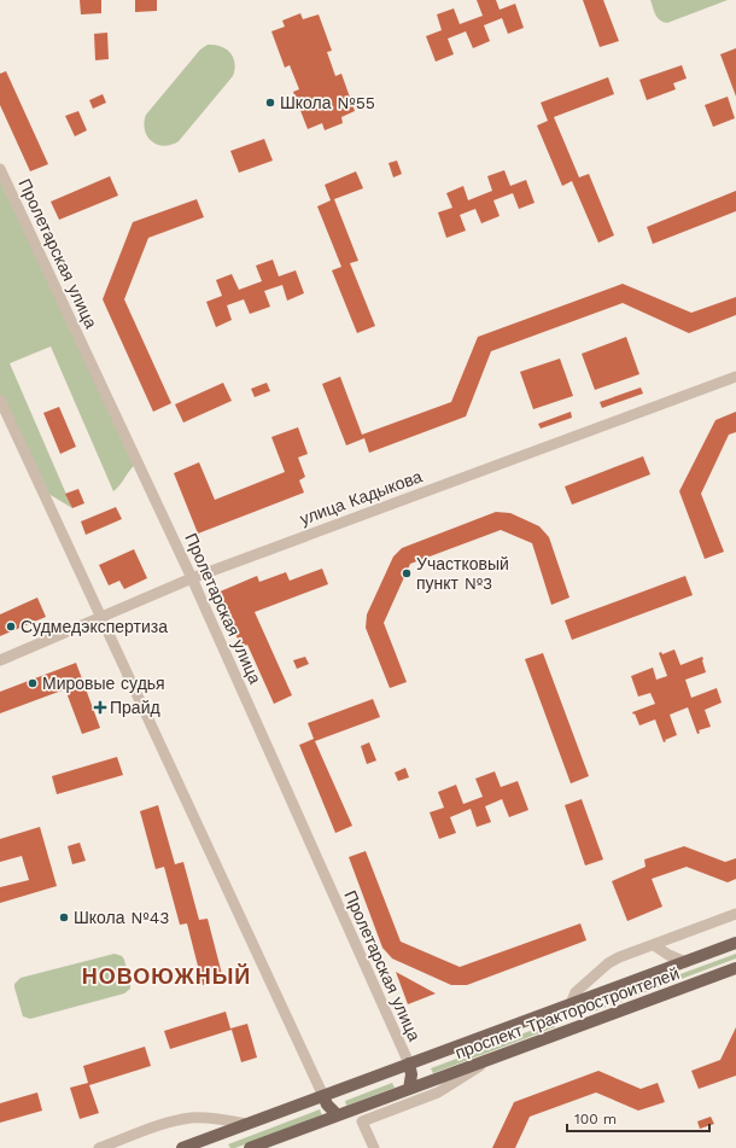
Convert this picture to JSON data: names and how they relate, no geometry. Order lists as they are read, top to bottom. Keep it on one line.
{"streets":{"main road":["проспект Тракторостроителей"],"street":["Пролетарская улица","улица Кадыкова"]},"crossings":[["Пролетарская улица","улица Кадыкова"],["Пролетарская улица","проспект Тракторостроителей"]],"districts":["НОВОЮЖНЫЙ"],"places":{"other":["Школа №55","Участковый пункт №3","Судмедэкспертиза","Мировые судья","Школа №43"],"health":["Прайд"]},"scale_bar":"100 m"}
